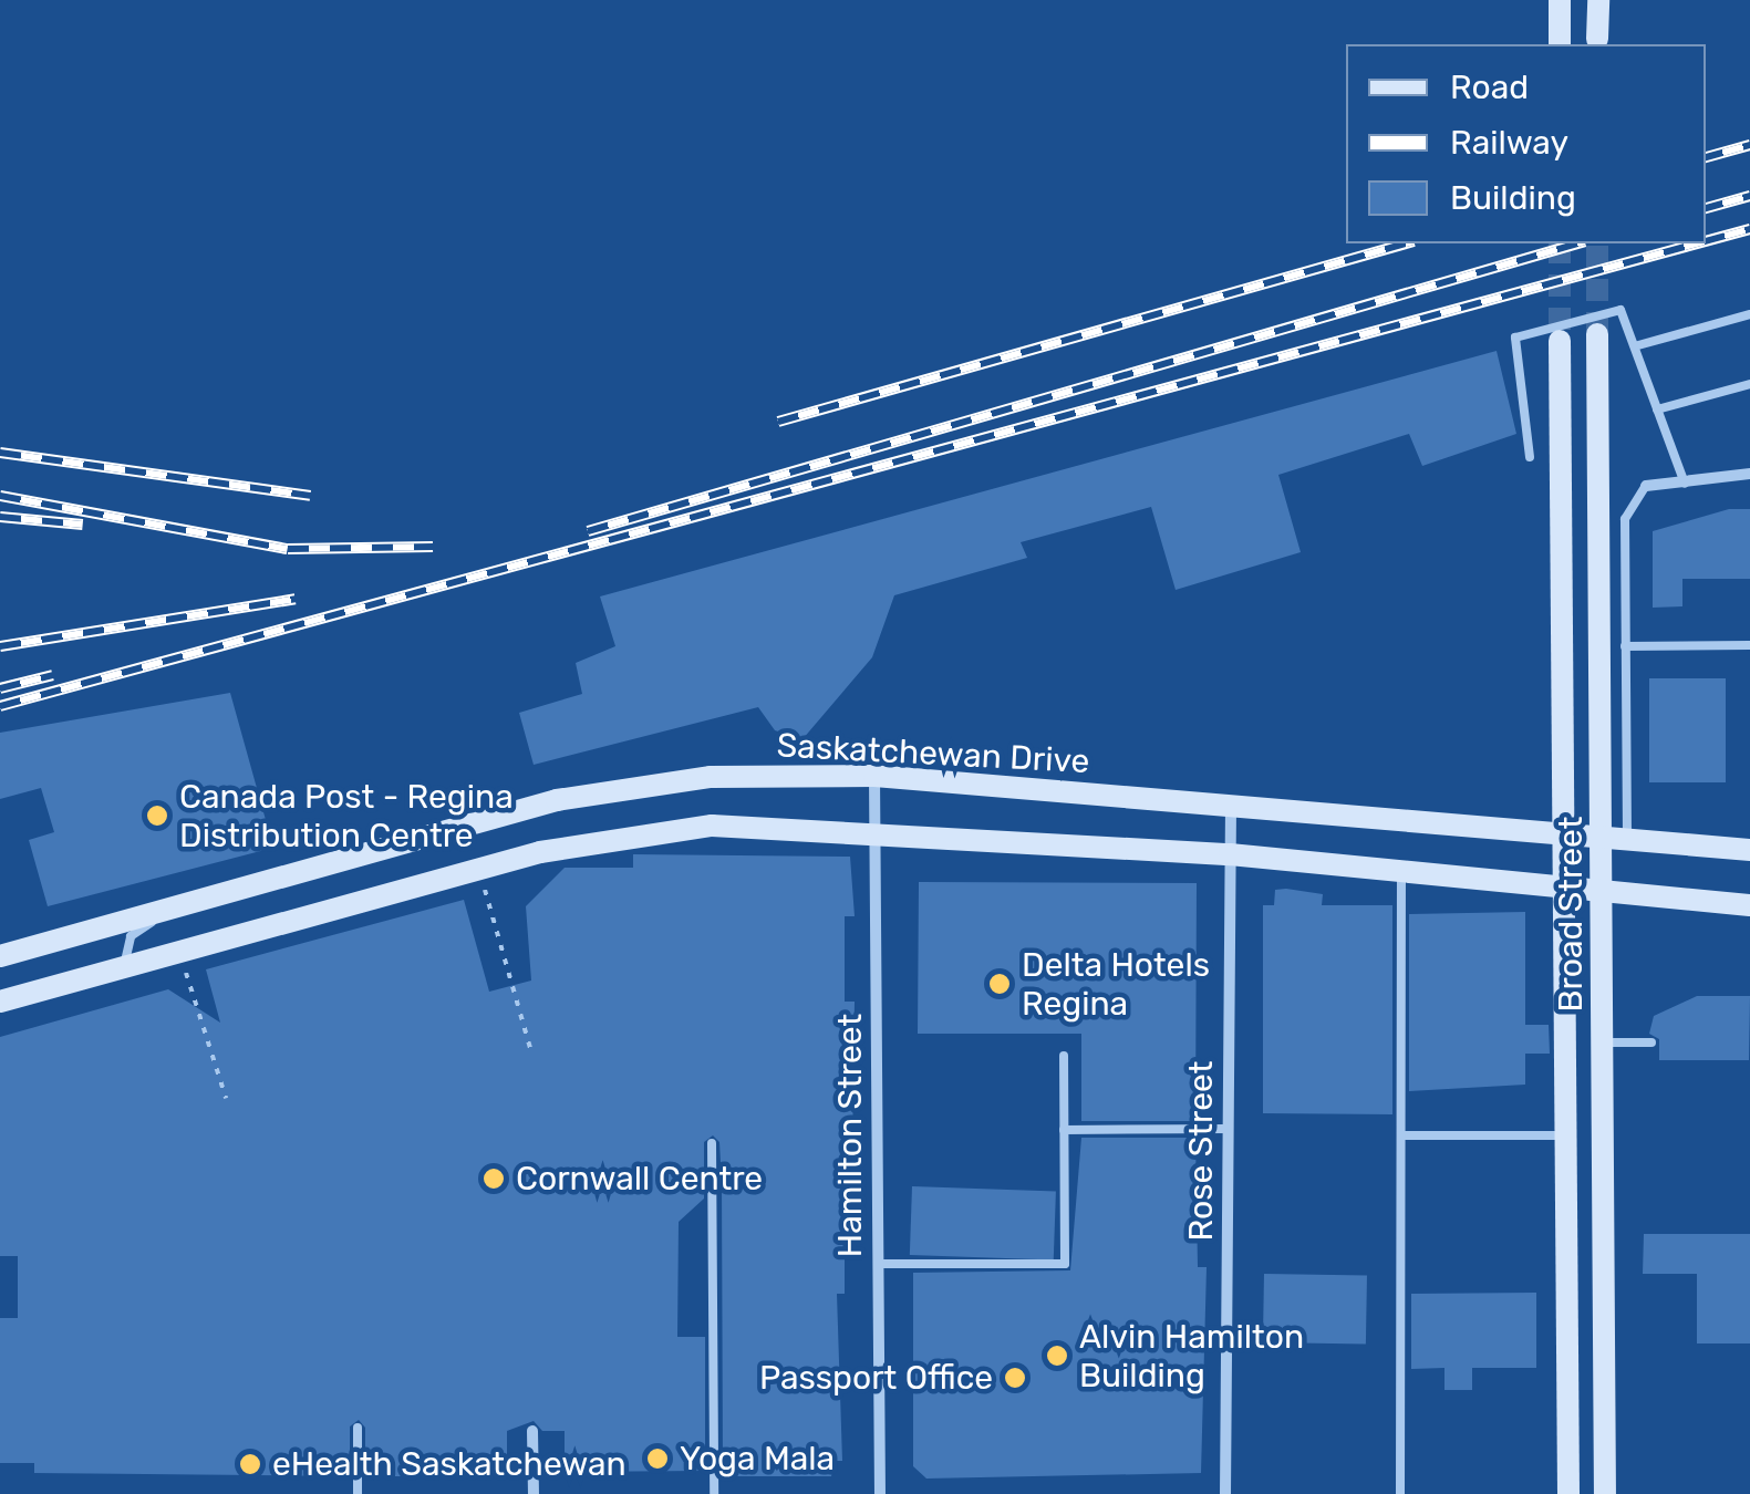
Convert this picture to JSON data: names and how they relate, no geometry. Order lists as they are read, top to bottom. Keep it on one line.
{"streets":{"main road":["Saskatchewan Drive","Broad Street"],"street":["Hamilton Street","Rose Street"]},"crossings":[["Saskatchewan Drive","Broad Street"],["Saskatchewan Drive","Hamilton Street"],["Saskatchewan Drive","Rose Street"]],"places":["Canada Post - Regina Distribution Centre","Delta Hotels Regina","Cornwall Centre","Alvin Hamilton Building","Passport Office","Yoga Mala","eHealth Saskatchewan"],"legend":["Road","Railway","Building"]}
